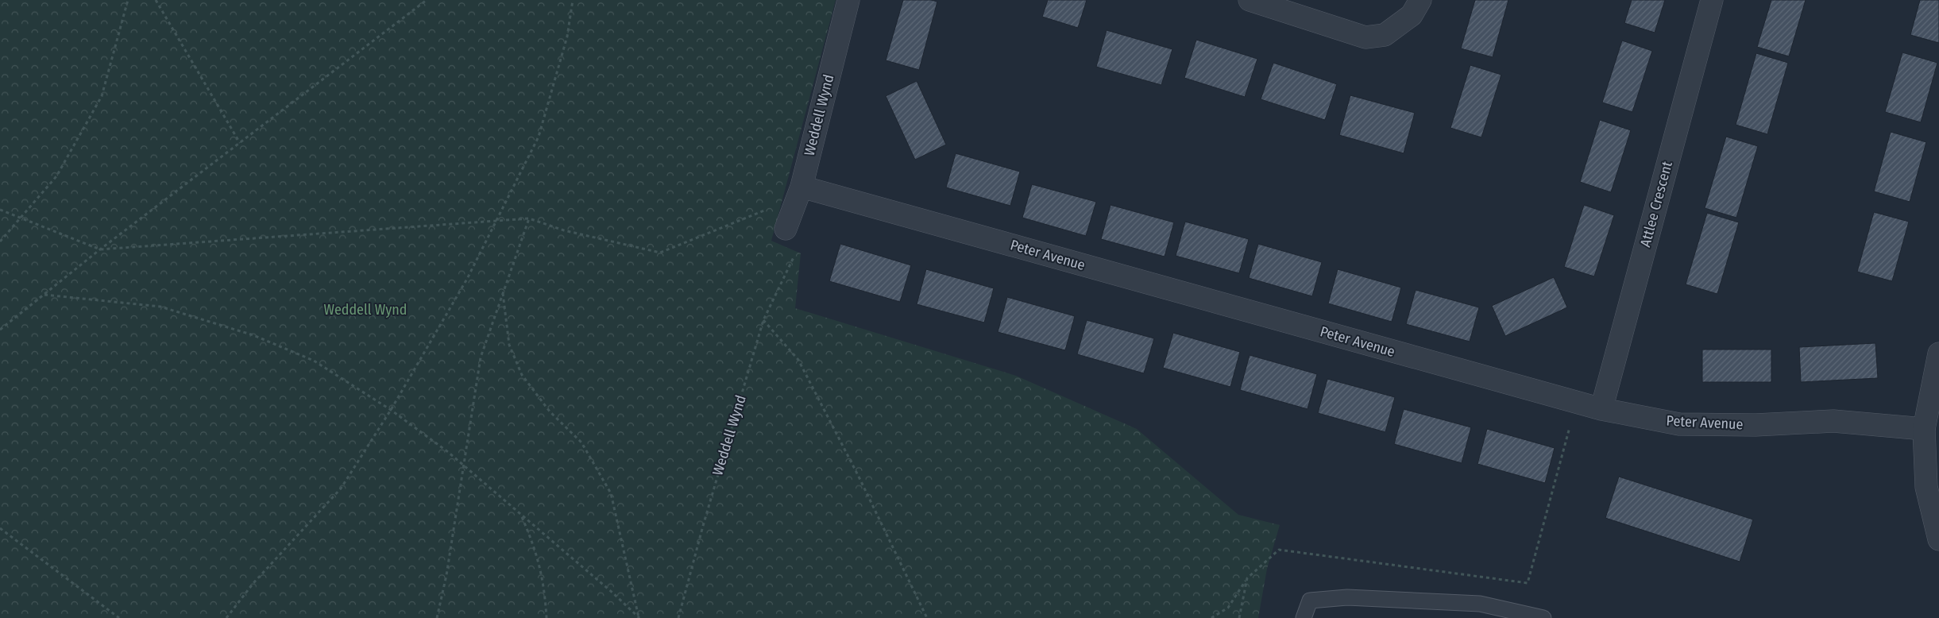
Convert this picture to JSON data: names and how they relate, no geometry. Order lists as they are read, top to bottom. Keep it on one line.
{"streets":{"street":["Weddell Wynd","Attlee Crescent","Peter Avenue"]},"crossings":[["Weddell Wynd","Peter Avenue"],["Attlee Crescent","Peter Avenue"]],"parks":["Weddell Wynd"]}
